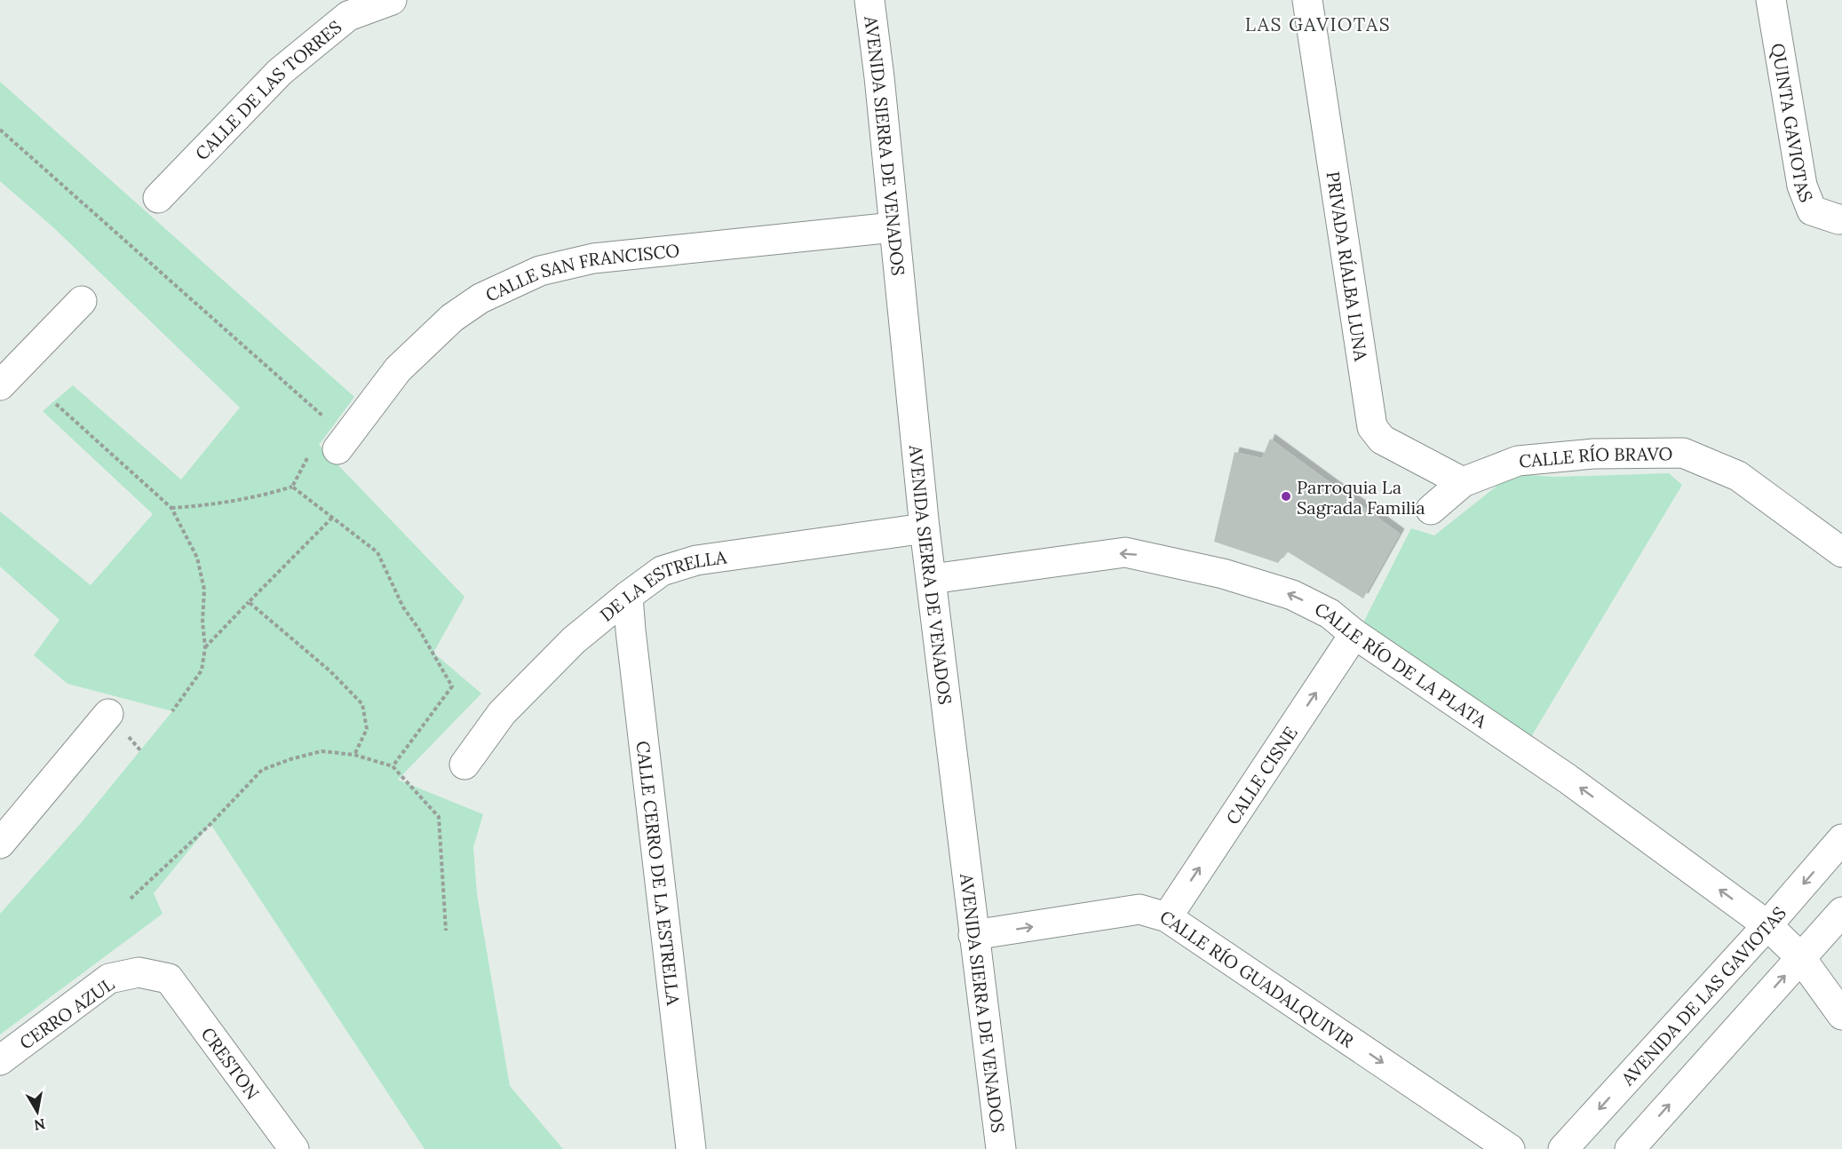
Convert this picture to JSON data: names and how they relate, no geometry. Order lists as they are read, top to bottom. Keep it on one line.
{"streets":{"street":["CALLE DE LAS TORRES","QUINTA GAVIOTAS","AVENIDA SIERRA DE VENADOS","PRIVADA RÍALBA LUNA","CALLE SAN FRANCISCO","CALLE RÍO BRAVO","DE LA ESTRELLA","CALLE RÍO DE LA PLATA","CALLE CISNE","CALLE CERRO DE LA ESTRELLA","CALLE RÍO GUADALQUIVIR","AVENIDA DE LAS GAVIOTAS","CERRO AZUL","CRESTON"]},"crossings":[["AVENIDA SIERRA DE VENADOS","CALLE SAN FRANCISCO"],["AVENIDA SIERRA DE VENADOS","DE LA ESTRELLA"],["AVENIDA SIERRA DE VENADOS","CALLE RÍO DE LA PLATA"],["AVENIDA SIERRA DE VENADOS","CALLE RÍO GUADALQUIVIR"],["PRIVADA RÍALBA LUNA","CALLE RÍO BRAVO"],["DE LA ESTRELLA","CALLE CERRO DE LA ESTRELLA"],["CALLE RÍO DE LA PLATA","CALLE CISNE"],["CALLE RÍO DE LA PLATA","AVENIDA DE LAS GAVIOTAS"],["CALLE CISNE","CALLE RÍO GUADALQUIVIR"],["CERRO AZUL","CRESTON"]],"one_way":["CALLE RÍO DE LA PLATA","CALLE CISNE","CALLE RÍO GUADALQUIVIR"],"districts":["LAS GAVIOTAS"],"places":["Parroquia La Sagrada Familia"],"north":"bottom"}
